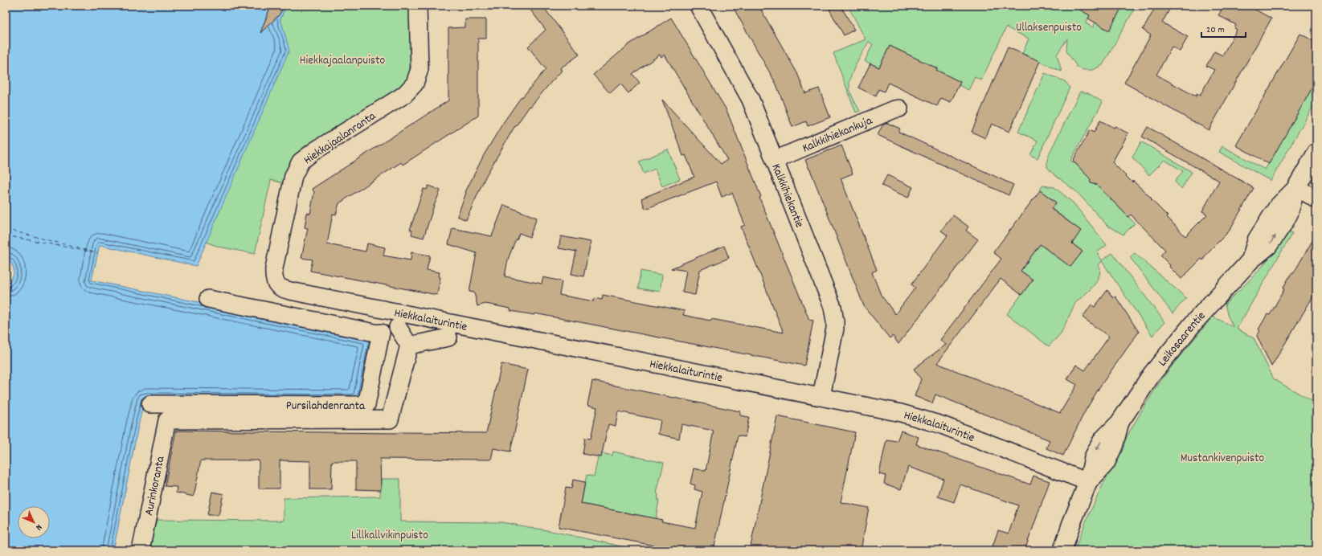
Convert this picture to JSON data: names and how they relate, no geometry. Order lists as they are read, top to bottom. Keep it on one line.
{"streets":{"street":["Kalkkihiekankuja","Hiekkajaalanranta","Kalkkihiekantie","Hiekkalaiturintie","Leikosaarentie","Pursilahdenranta","Aurinkoranta"]},"crossings":[["Kalkkihiekankuja","Kalkkihiekantie"],["Hiekkajaalanranta","Hiekkalaiturintie"],["Kalkkihiekantie","Hiekkalaiturintie"],["Hiekkalaiturintie","Leikosaarentie"],["Pursilahdenranta","Aurinkoranta"]],"parks":["Ullaksenpuisto","Hiekkajaalanpuisto","Mustankivenpuisto","Lillkallvikinpuisto"],"scale_bar":"20 m","north":"bottom right"}
